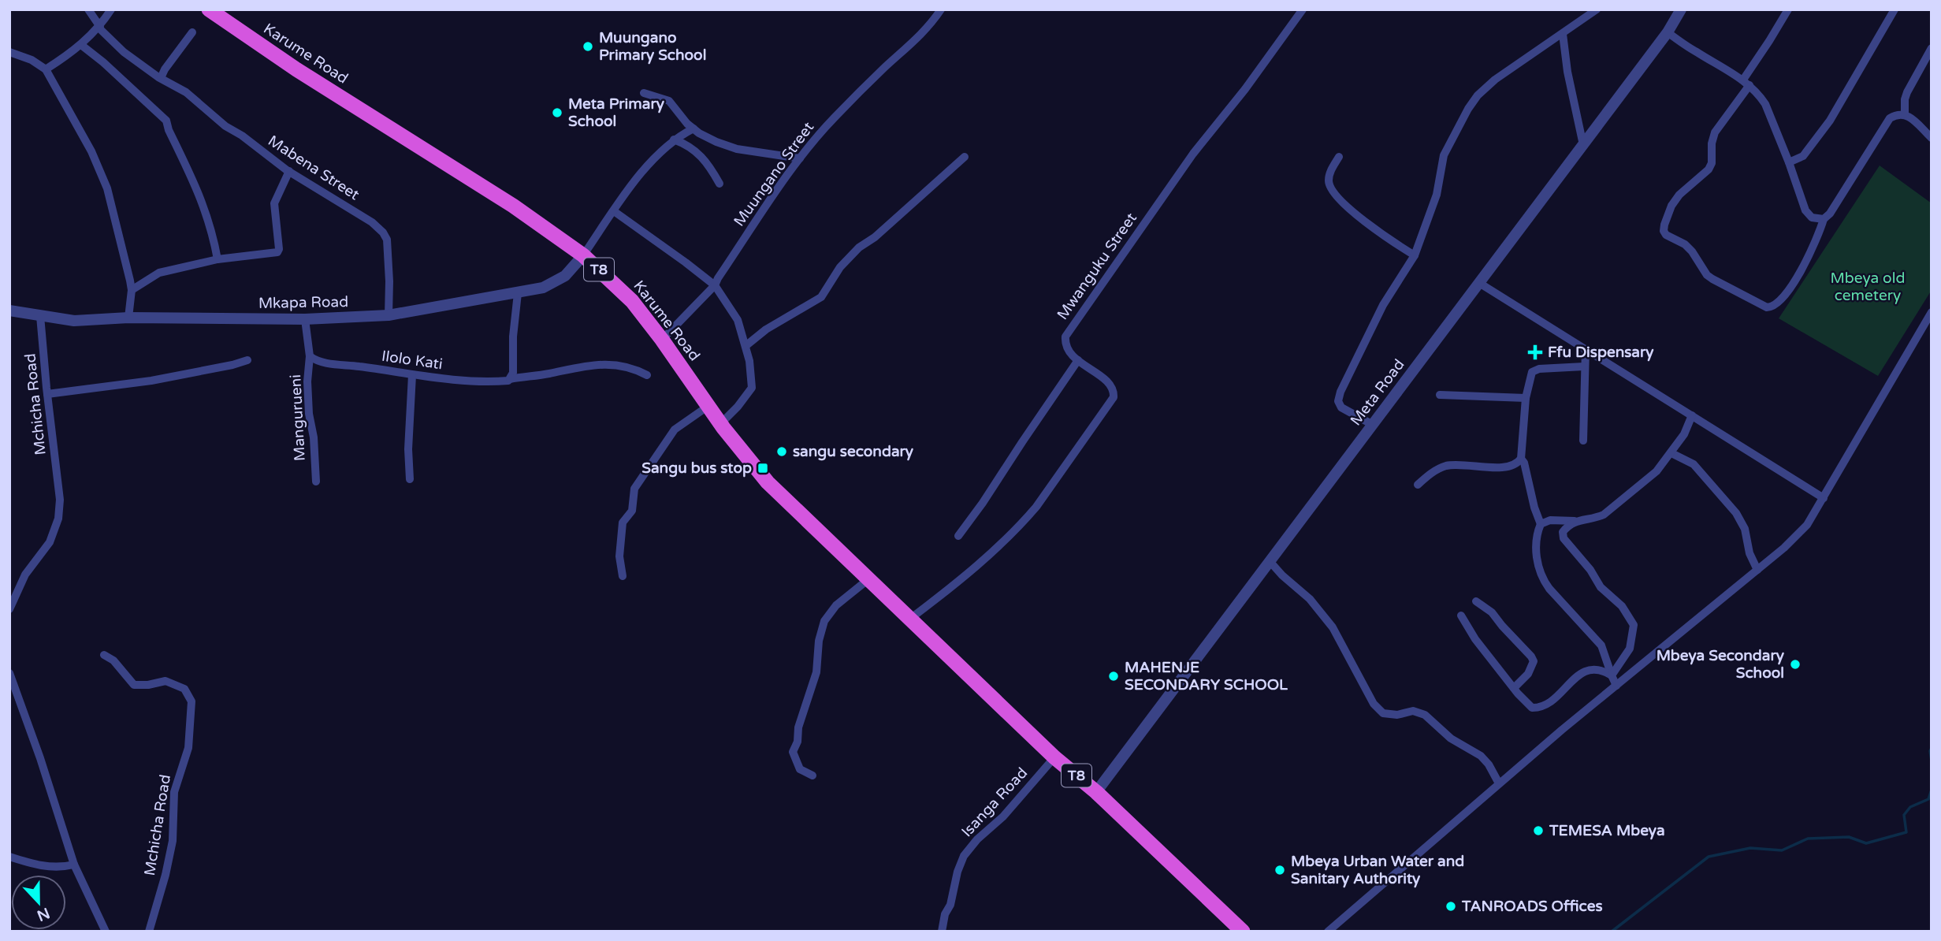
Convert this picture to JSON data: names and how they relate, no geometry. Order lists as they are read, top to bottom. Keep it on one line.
{"streets":{"highway":["Karume Road","T8"],"street":["Mabena Street","Muungano Street","Mwanguku Street","Mkapa Road","Ilolo Kati","Meta Road","Mchicha Road","Mangurueni","Isanga Road"]},"crossings":[["Karume Road","Muungano Street"],["Karume Road","Mwanguku Street"],["Karume Road","T8"],["Karume Road","Mkapa Road"],["Mabena Street","Mkapa Road"],["Mwanguku Street","T8"],["T8","Meta Road"],["T8","Isanga Road"],["Mkapa Road","Mchicha Road"],["Mkapa Road","Mangurueni"],["Ilolo Kati","Mangurueni"]],"parks":["Mbeya old cemetery"],"places":{"other":["Muungano Primary School","Meta Primary School","sangu secondary","Mbeya Secondary School","MAHENJE SECONDARY SCHOOL","TEMESA Mbeya","Mbeya Urban Water and Sanitary Authority","TANROADS Offices"],"health":["Ffu Dispensary"],"transit":["Sangu bus stop"]},"north":"bottom"}
